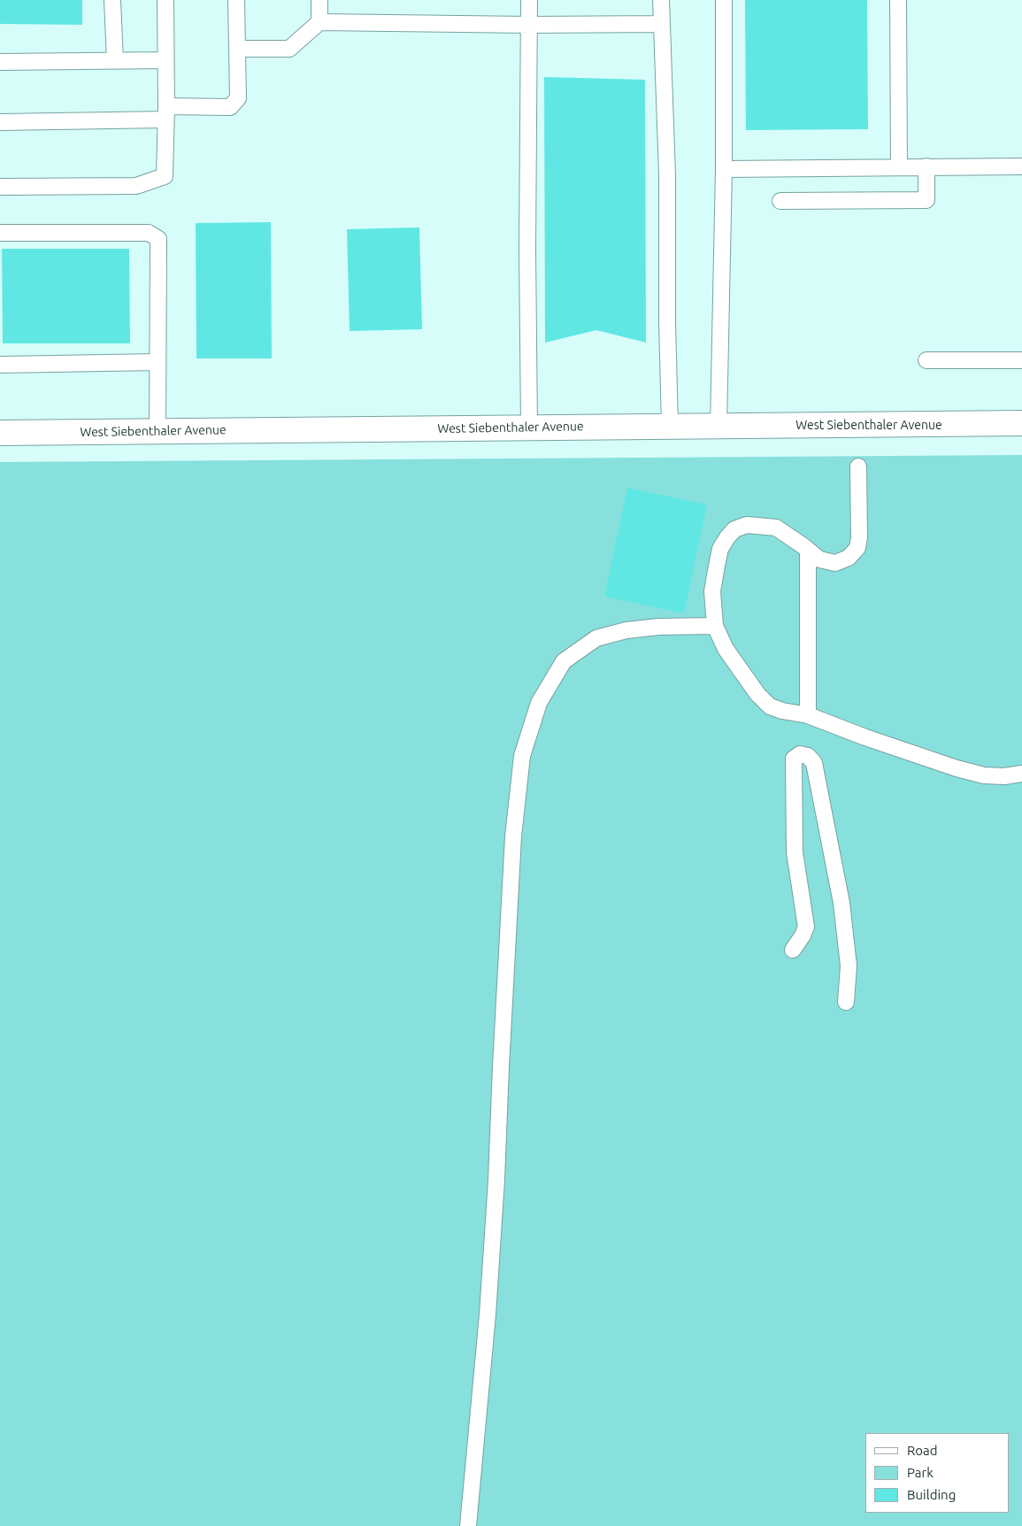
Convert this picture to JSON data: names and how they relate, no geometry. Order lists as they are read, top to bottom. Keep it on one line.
{"streets":{"main road":["West Siebenthaler Avenue"]},"legend":["Road","Park","Building"]}
